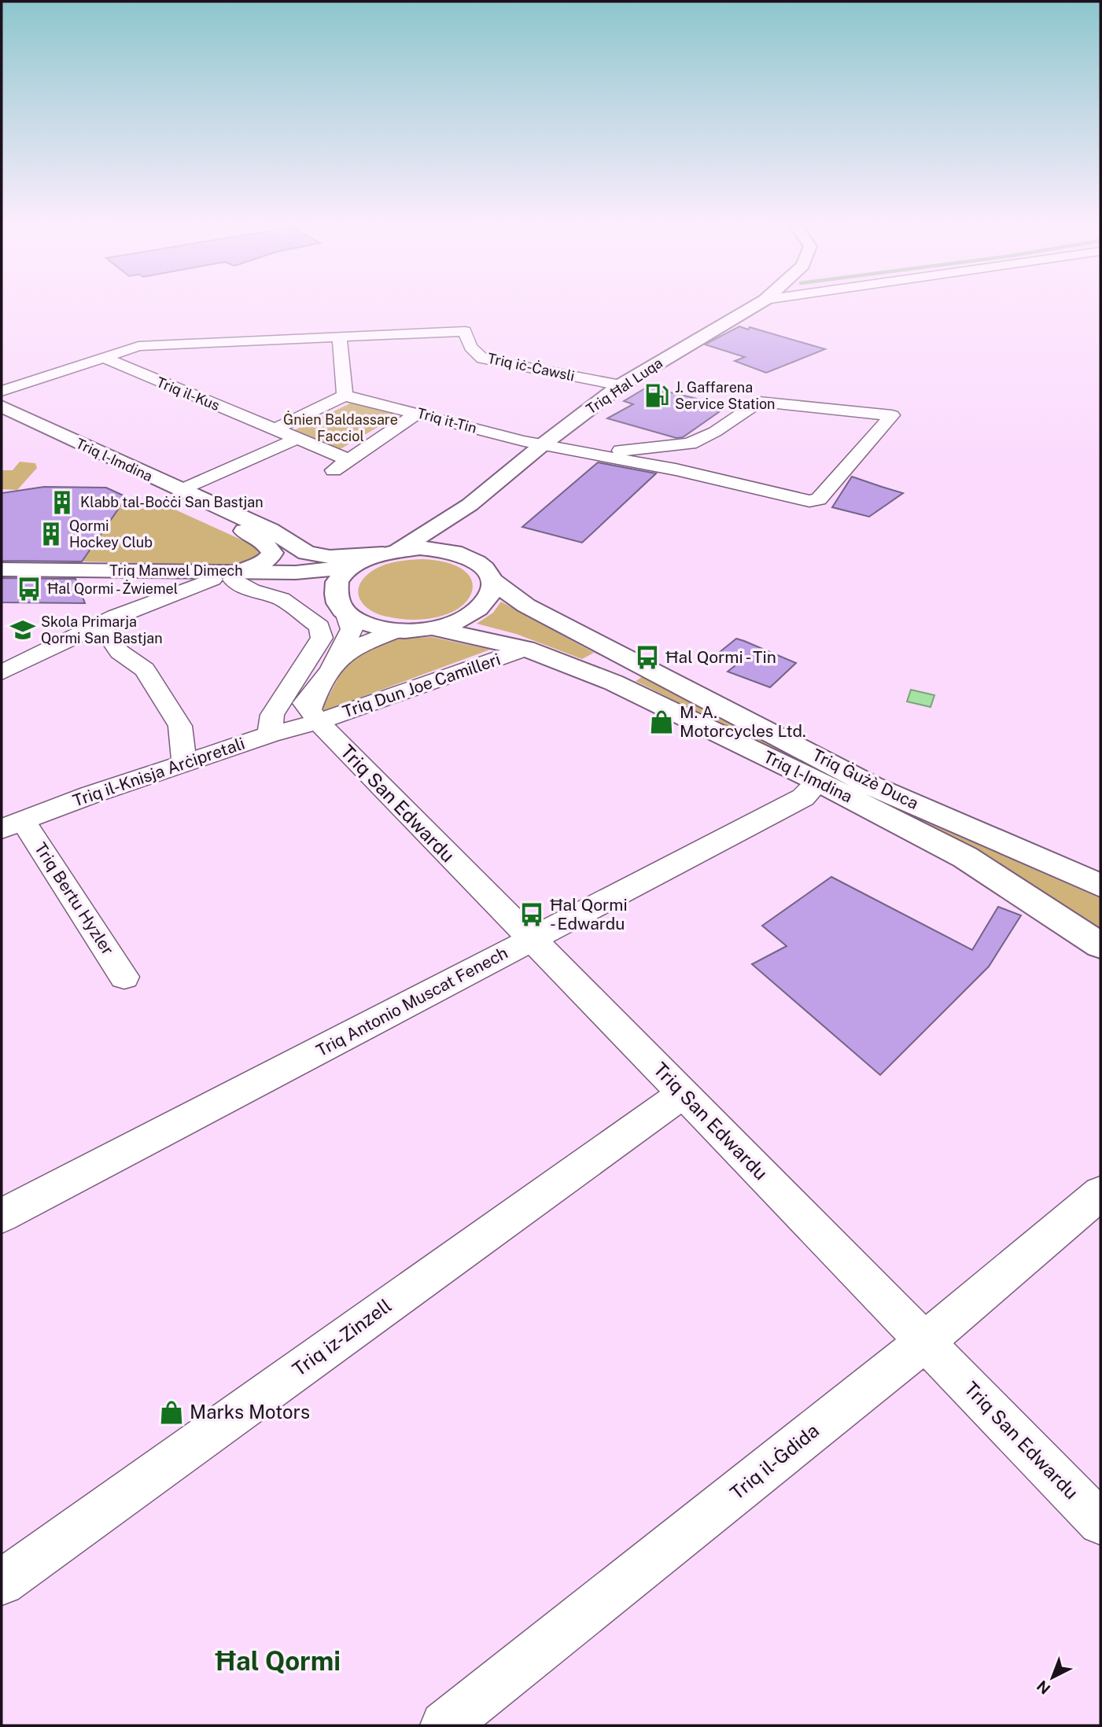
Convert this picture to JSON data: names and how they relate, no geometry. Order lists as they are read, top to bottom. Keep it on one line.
{"streets":{"main road":["Triq Ħal Luqa","Triq l-Imdina","Triq Manwel Dimech","Triq Ġużè Duca"],"street":["Triq iċ-Ċawsli","Triq il-Kus","Triq it-Tin","Triq Dun Joe Camilleri","Triq il-Knisja Arċipretali","Triq San Edwardu","Triq Bertu Hyzler","Triq Antonio Muscat Fenech","Triq iz-Zinzell","Triq il-Ġdida"]},"crossings":[["Triq iċ-Ċawsli","Triq Ħal Luqa"],["Triq iċ-Ċawsli","Triq il-Kus"],["Triq Ħal Luqa","Triq it-Tin"],["Triq Ħal Luqa","Triq l-Imdina"],["Triq Ħal Luqa","Triq Ġużè Duca"],["Triq l-Imdina","Triq Manwel Dimech"],["Triq l-Imdina","Triq Dun Joe Camilleri"],["Triq l-Imdina","Triq Ġużè Duca"],["Triq l-Imdina","Triq Antonio Muscat Fenech"],["Triq Dun Joe Camilleri","Triq il-Knisja Arċipretali"],["Triq Dun Joe Camilleri","Triq San Edwardu"],["Triq il-Knisja Arċipretali","Triq San Edwardu"],["Triq il-Knisja Arċipretali","Triq Bertu Hyzler"],["Triq San Edwardu","Triq Antonio Muscat Fenech"],["Triq San Edwardu","Triq iz-Zinzell"],["Triq San Edwardu","Triq il-Ġdida"]],"districts":["Ħal Qormi"],"parks":["Ġnien Baldassare Facciol"],"places":{"fuel station":["J. Gaffarena Service Station"],"building":["Klabb tal-Boċċi San Bastjan","Qormi Hockey Club"],"bus stop":["Ħal Qormi - Żwiemel","Ħal Qormi - Tin","Ħal Qormi - Edwardu"],"school or university":["Skola Primarja Qormi San Bastjan"],"shop":["M. A. Motorcycles Ltd.","Marks Motors"]},"north":"bottom left"}
